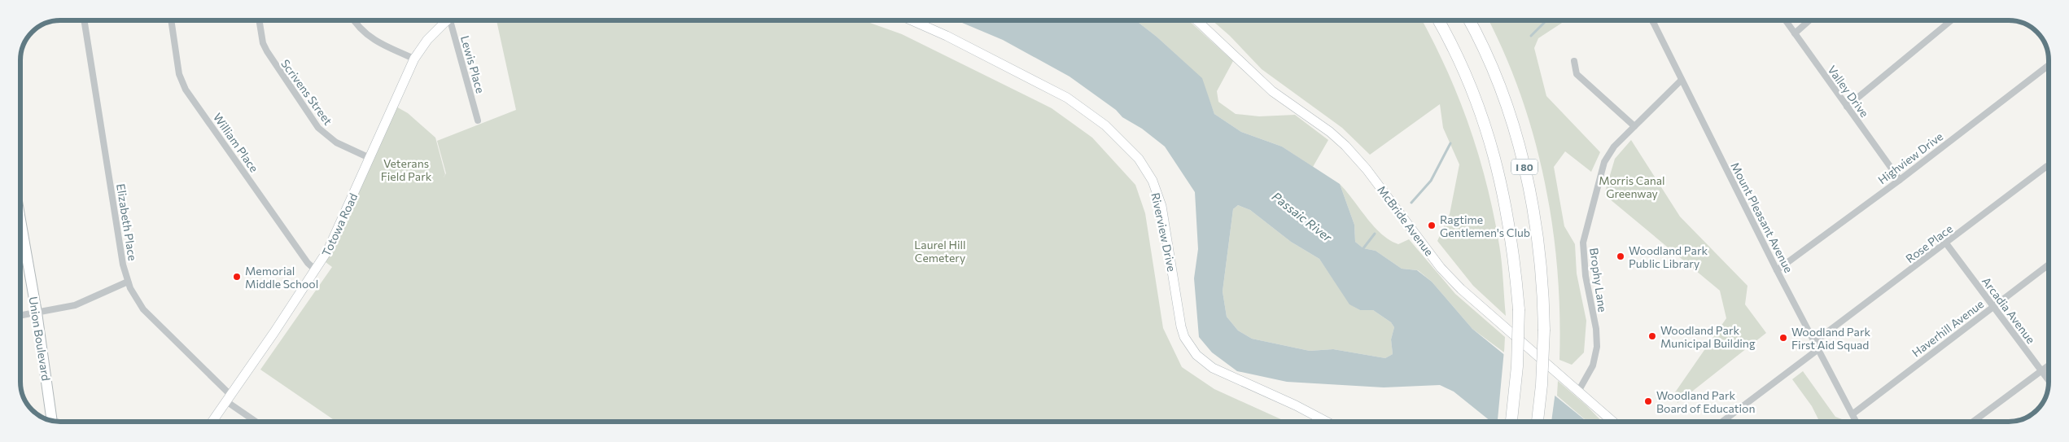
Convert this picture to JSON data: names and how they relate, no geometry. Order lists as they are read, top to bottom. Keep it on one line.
{"streets":{"highway":["I 80"],"main road":["McBride Avenue","Totowa Road","Riverview Drive","Union Boulevard"],"street":["Lewis Place","Valley Drive","Scrivens Street","William Place","Highview Drive","Mount Pleasant Avenue","Elizabeth Place","Rose Place","Brophy Lane","Arcadia Avenue","Haverhill Avenue"]},"crossings":[["Valley Drive","Highview Drive"],["Scrivens Street","Totowa Road"],["William Place","Totowa Road"],["Highview Drive","Mount Pleasant Avenue"],["Mount Pleasant Avenue","Rose Place"],["Mount Pleasant Avenue","Brophy Lane"],["Mount Pleasant Avenue","Haverhill Avenue"],["McBride Avenue","Brophy Lane"],["Elizabeth Place","Totowa Road"],["Rose Place","Arcadia Avenue"],["Arcadia Avenue","Haverhill Avenue"]],"water":["Passaic River"],"parks":["Veterans Field Park","Morris Canal Greenway","Laurel Hill Cemetery"],"places":["Ragtime Gentlemen's Club","Woodland Park Public Library","Memorial Middle School","Woodland Park Municipal Building","Woodland Park First Aid Squad","Woodland Park Board of Education"]}
